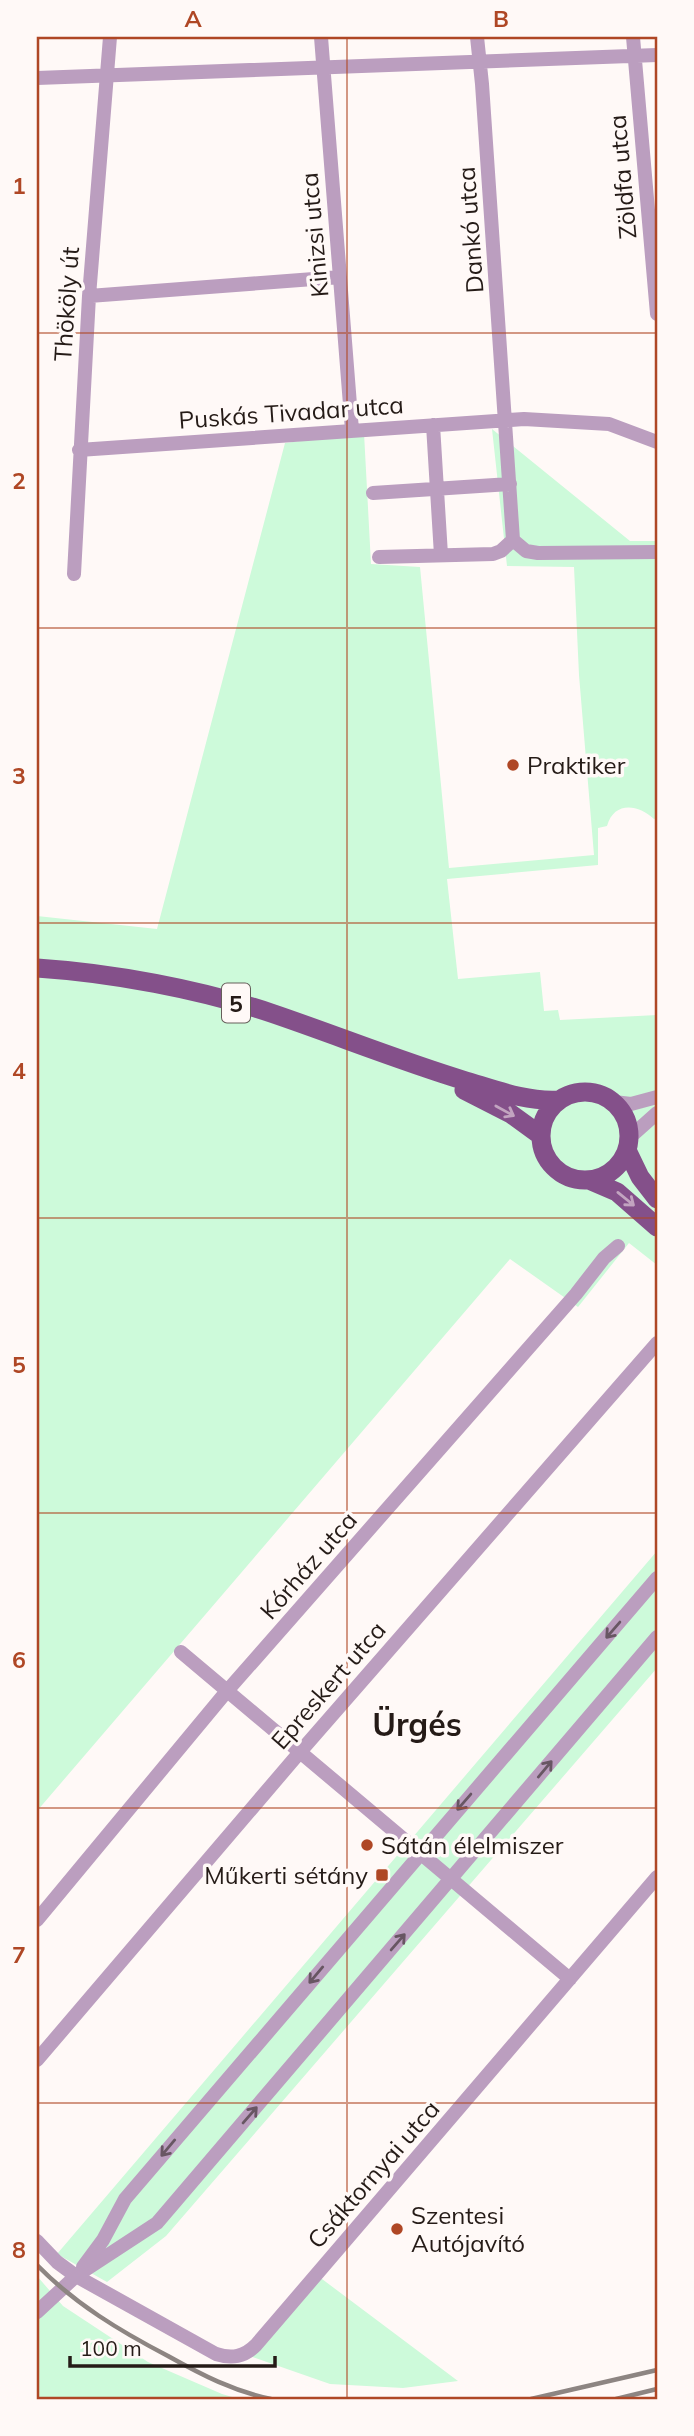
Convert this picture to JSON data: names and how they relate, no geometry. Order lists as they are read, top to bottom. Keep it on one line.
{"streets":{"main road":["5"],"street":["Zöldfa utca","Dankó utca","Kinizsi utca","Thököly út","Puskás Tivadar utca","Kórház utca","Epreskert utca","Csáktornyai utca"]},"crossings":[["Dankó utca","Puskás Tivadar utca"],["Kinizsi utca","Puskás Tivadar utca"],["Thököly út","Puskás Tivadar utca"]],"districts":["Ürgés"],"places":{"other":["Praktiker","Sátán élelmiszer","Szentesi Autójavító"],"transit":["Műkerti sétány"]},"scale_bar":"100 m","grid":{"columns":["A","B"],"rows":["1","2","3","4","5","6","7","8"]}}
